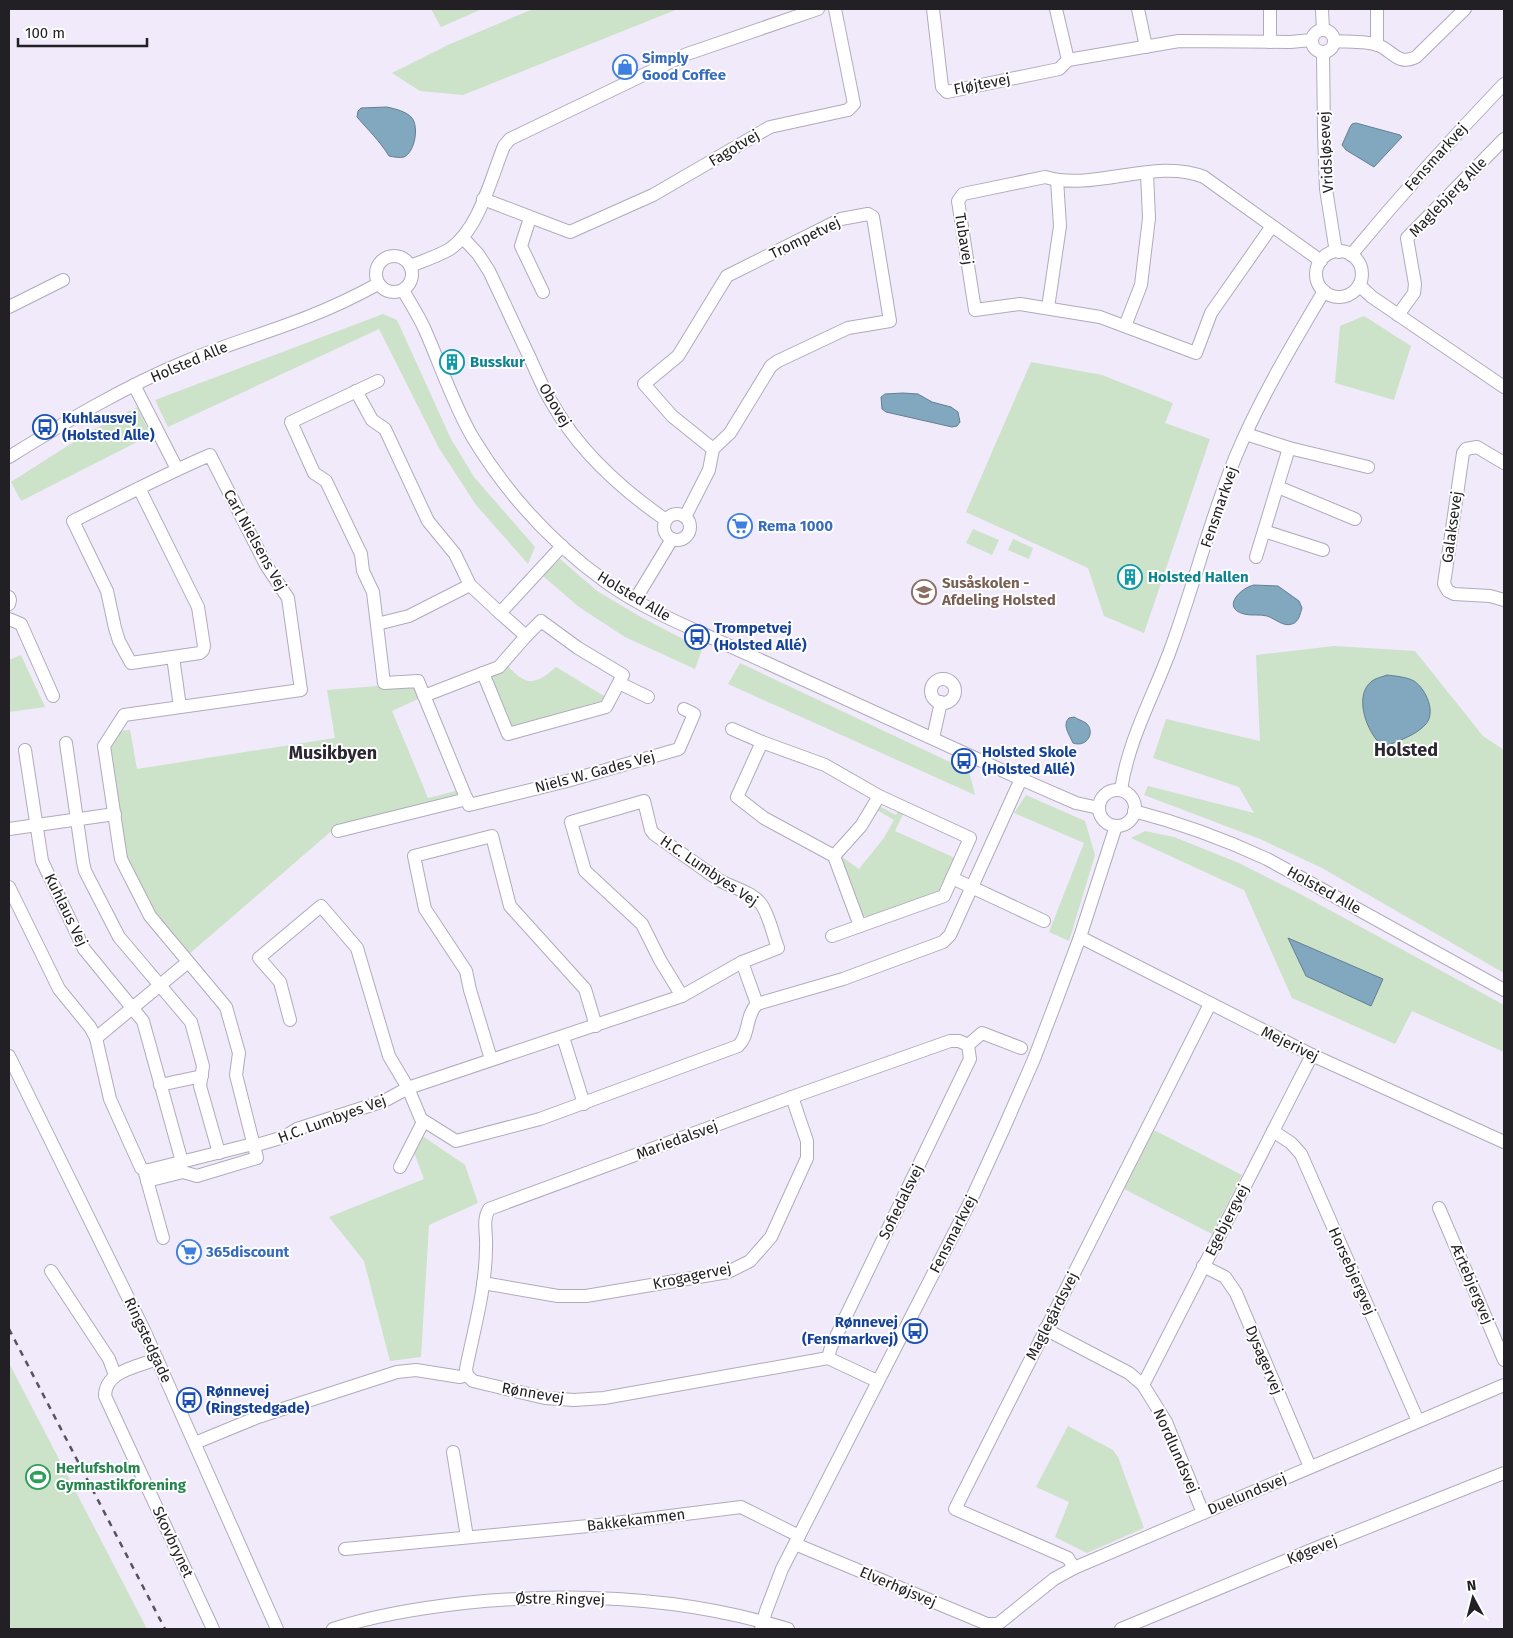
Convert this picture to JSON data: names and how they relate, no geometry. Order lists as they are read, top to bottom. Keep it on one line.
{"streets":{"street":["Fløjtevej","Fagotvej","Vridsløsevej","Fensmarkvej","Maglebjerg Alle","Trompetvej","Tubavej","Holsted Alle","Obovej","Galaksevej","Carl Nielsens Vej","Niels W. Gades Vej","H.C. Lumbyes Vej","Kuhlaus Vej","Mejerivej","Mariedalsvej","Sofiedalsvej","Egebjergvej","Horsebjergvej","Krogagervej","Ærtebjergvej","Maglegårdsvej","Ringstedgade","Dysagervej","Rønnevej","Nordlundsvej","Duelundsvej","Bakkekammen","Skovbrynet","Køgevej","Elverhøjsvej","Østre Ringvej"]},"crossings":[["Fløjtevej","Vridsløsevej"],["Vridsløsevej","Fensmarkvej"],["Vridsløsevej","Tubavej"],["Fensmarkvej","Tubavej"],["Fensmarkvej","Holsted Alle"],["Fensmarkvej","Mejerivej"],["Fensmarkvej","Bakkekammen"],["Fensmarkvej","Elverhøjsvej"],["Fensmarkvej","Østre Ringvej"],["Trompetvej","Obovej"],["Mejerivej","Egebjergvej"],["Mejerivej","Maglegårdsvej"],["Mariedalsvej","Sofiedalsvej"],["Mariedalsvej","Krogagervej"],["Mariedalsvej","Rønnevej"],["Sofiedalsvej","Rønnevej"],["Egebjergvej","Horsebjergvej"],["Egebjergvej","Dysagervej"],["Egebjergvej","Nordlundsvej"],["Horsebjergvej","Duelundsvej"],["Maglegårdsvej","Nordlundsvej"],["Maglegårdsvej","Duelundsvej"],["Ringstedgade","Rønnevej"],["Dysagervej","Duelundsvej"],["Nordlundsvej","Duelundsvej"],["Duelundsvej","Elverhøjsvej"],["Bakkekammen","Elverhøjsvej"]],"districts":["Holsted","Musikbyen"],"places":{"shop":["Simply Good Coffee"],"building":["Busskur","Holsted Hallen"],"bus stop":["Kuhlausvej (Holsted Alle)","Trompetvej (Holsted Allé)","Holsted Skole (Holsted Allé)","Rønnevej (Fensmarkvej)","Rønnevej (Ringstedgade)"],"supermarket":["Rema 1000","365discount"],"school or university":["Susåskolen - Afdeling Holsted"],"sports":["Herlufsholm Gymnastikforening"]},"scale_bar":"100 m","north":"top"}
